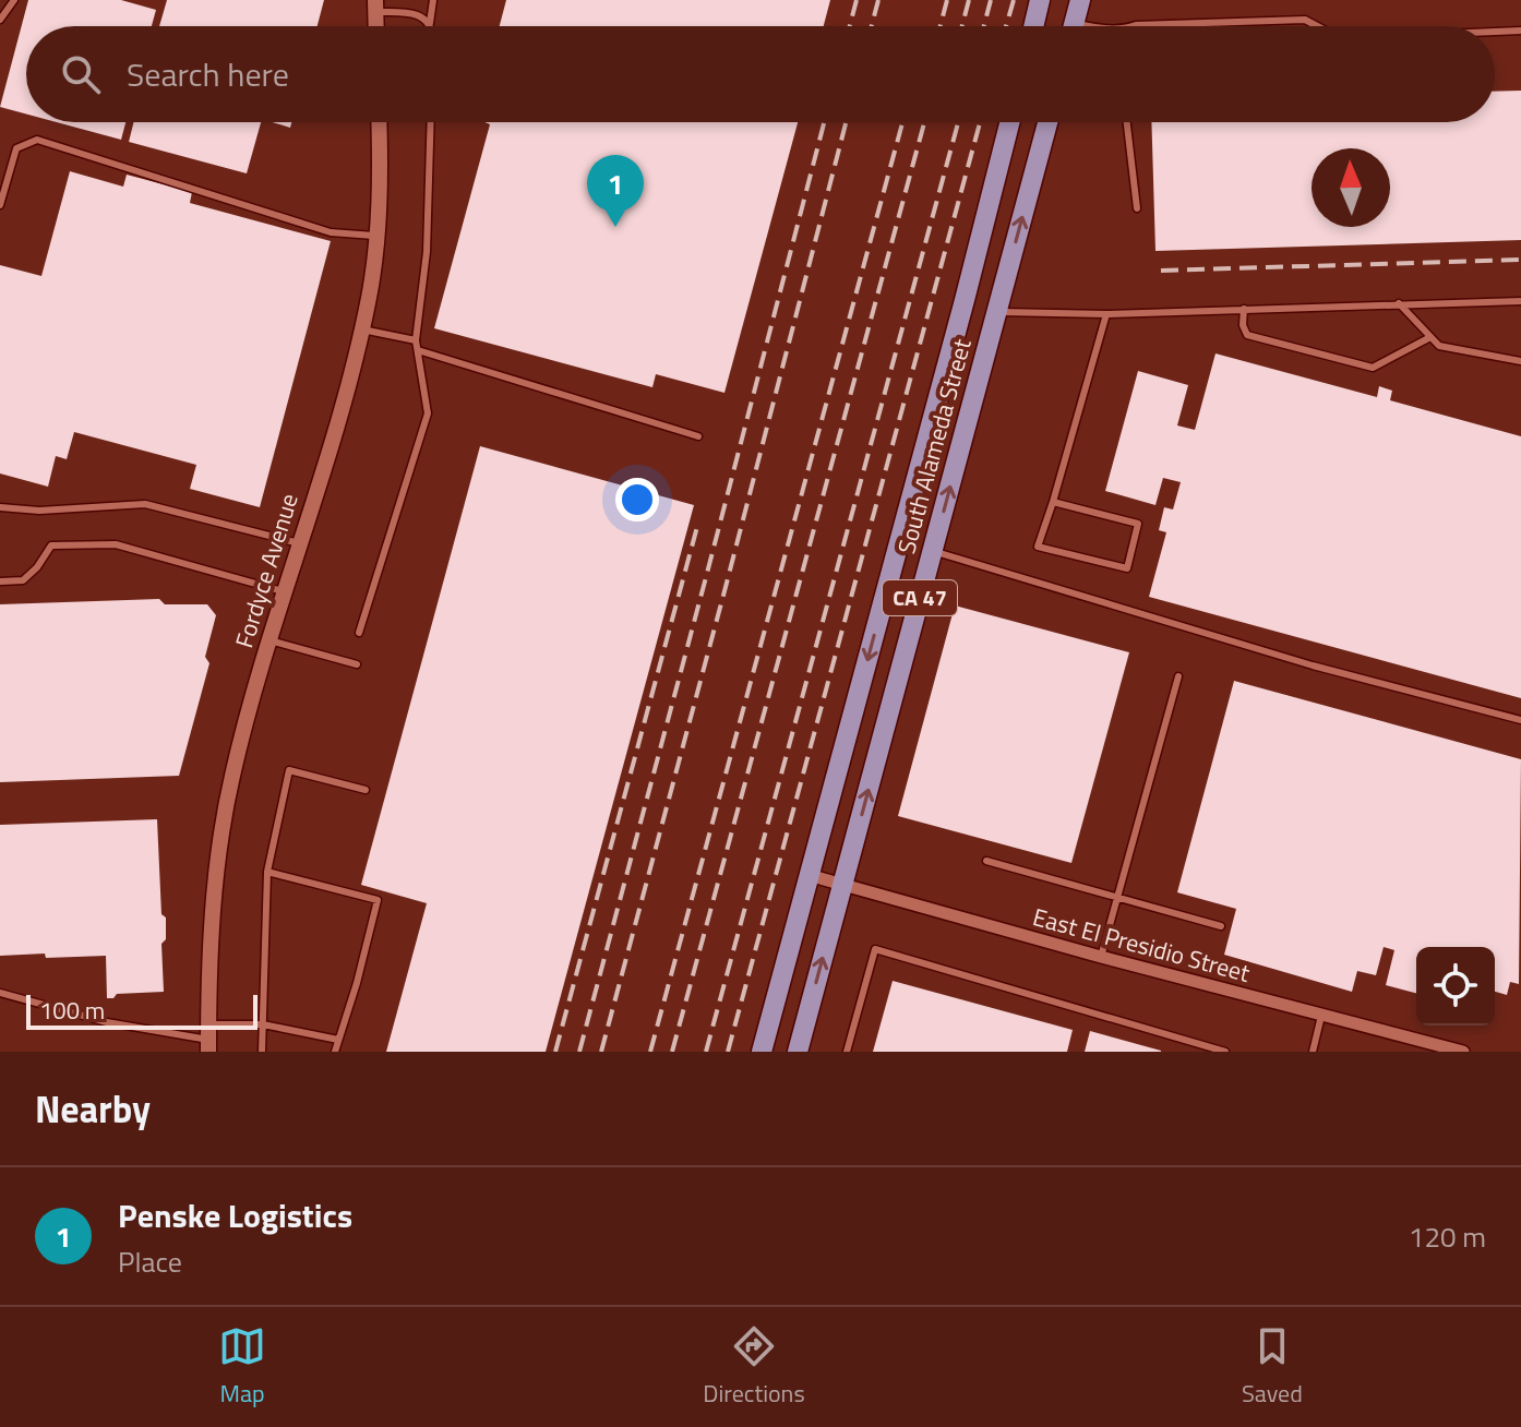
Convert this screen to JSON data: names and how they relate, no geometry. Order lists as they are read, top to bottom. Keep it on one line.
{"streets":{"main road":["South Alameda Street","CA 47"],"street":["Fordyce Avenue","East El Presidio Street"]},"crossings":[["South Alameda Street","East El Presidio Street"]],"scale_bar":"100 m","north":"top","page":{"search":"Search here","pins":"1","scale":"100 m","heading":"Nearby","list":[{"mark":"1","name":"Penske Logistics","note":"Place","value":"120 m"}],"nav":["Map","Directions","Saved"]}}
